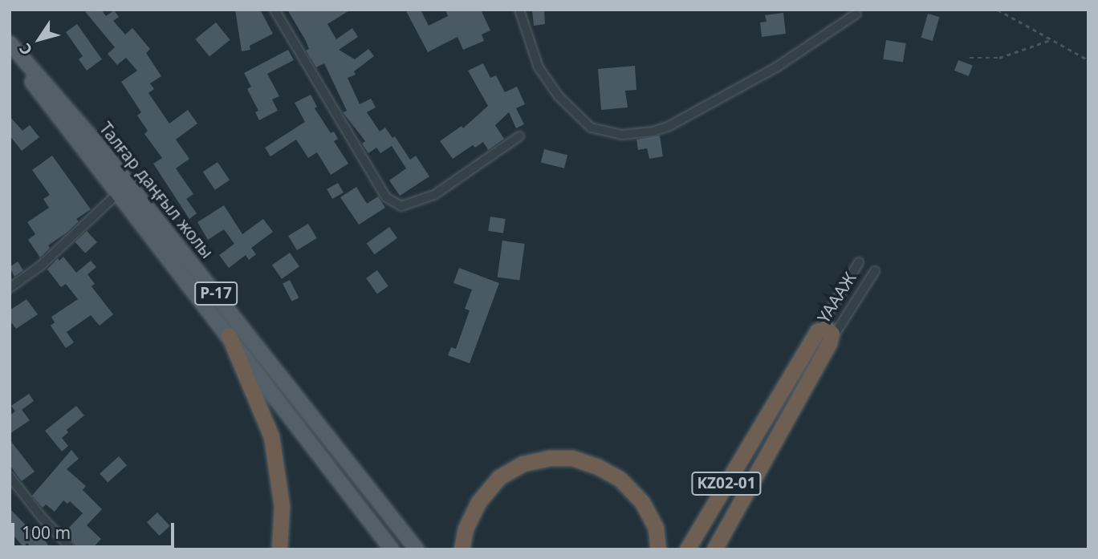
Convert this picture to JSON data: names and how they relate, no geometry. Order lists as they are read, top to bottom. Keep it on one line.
{"streets":{"highway":["KZ02-01"],"main road":["Талғар даңғыл жолы","P-17"],"street":["ҮАААЖ"]},"crossings":[["ҮАААЖ","KZ02-01"]],"scale_bar":"100 m","north":"bottom left"}
